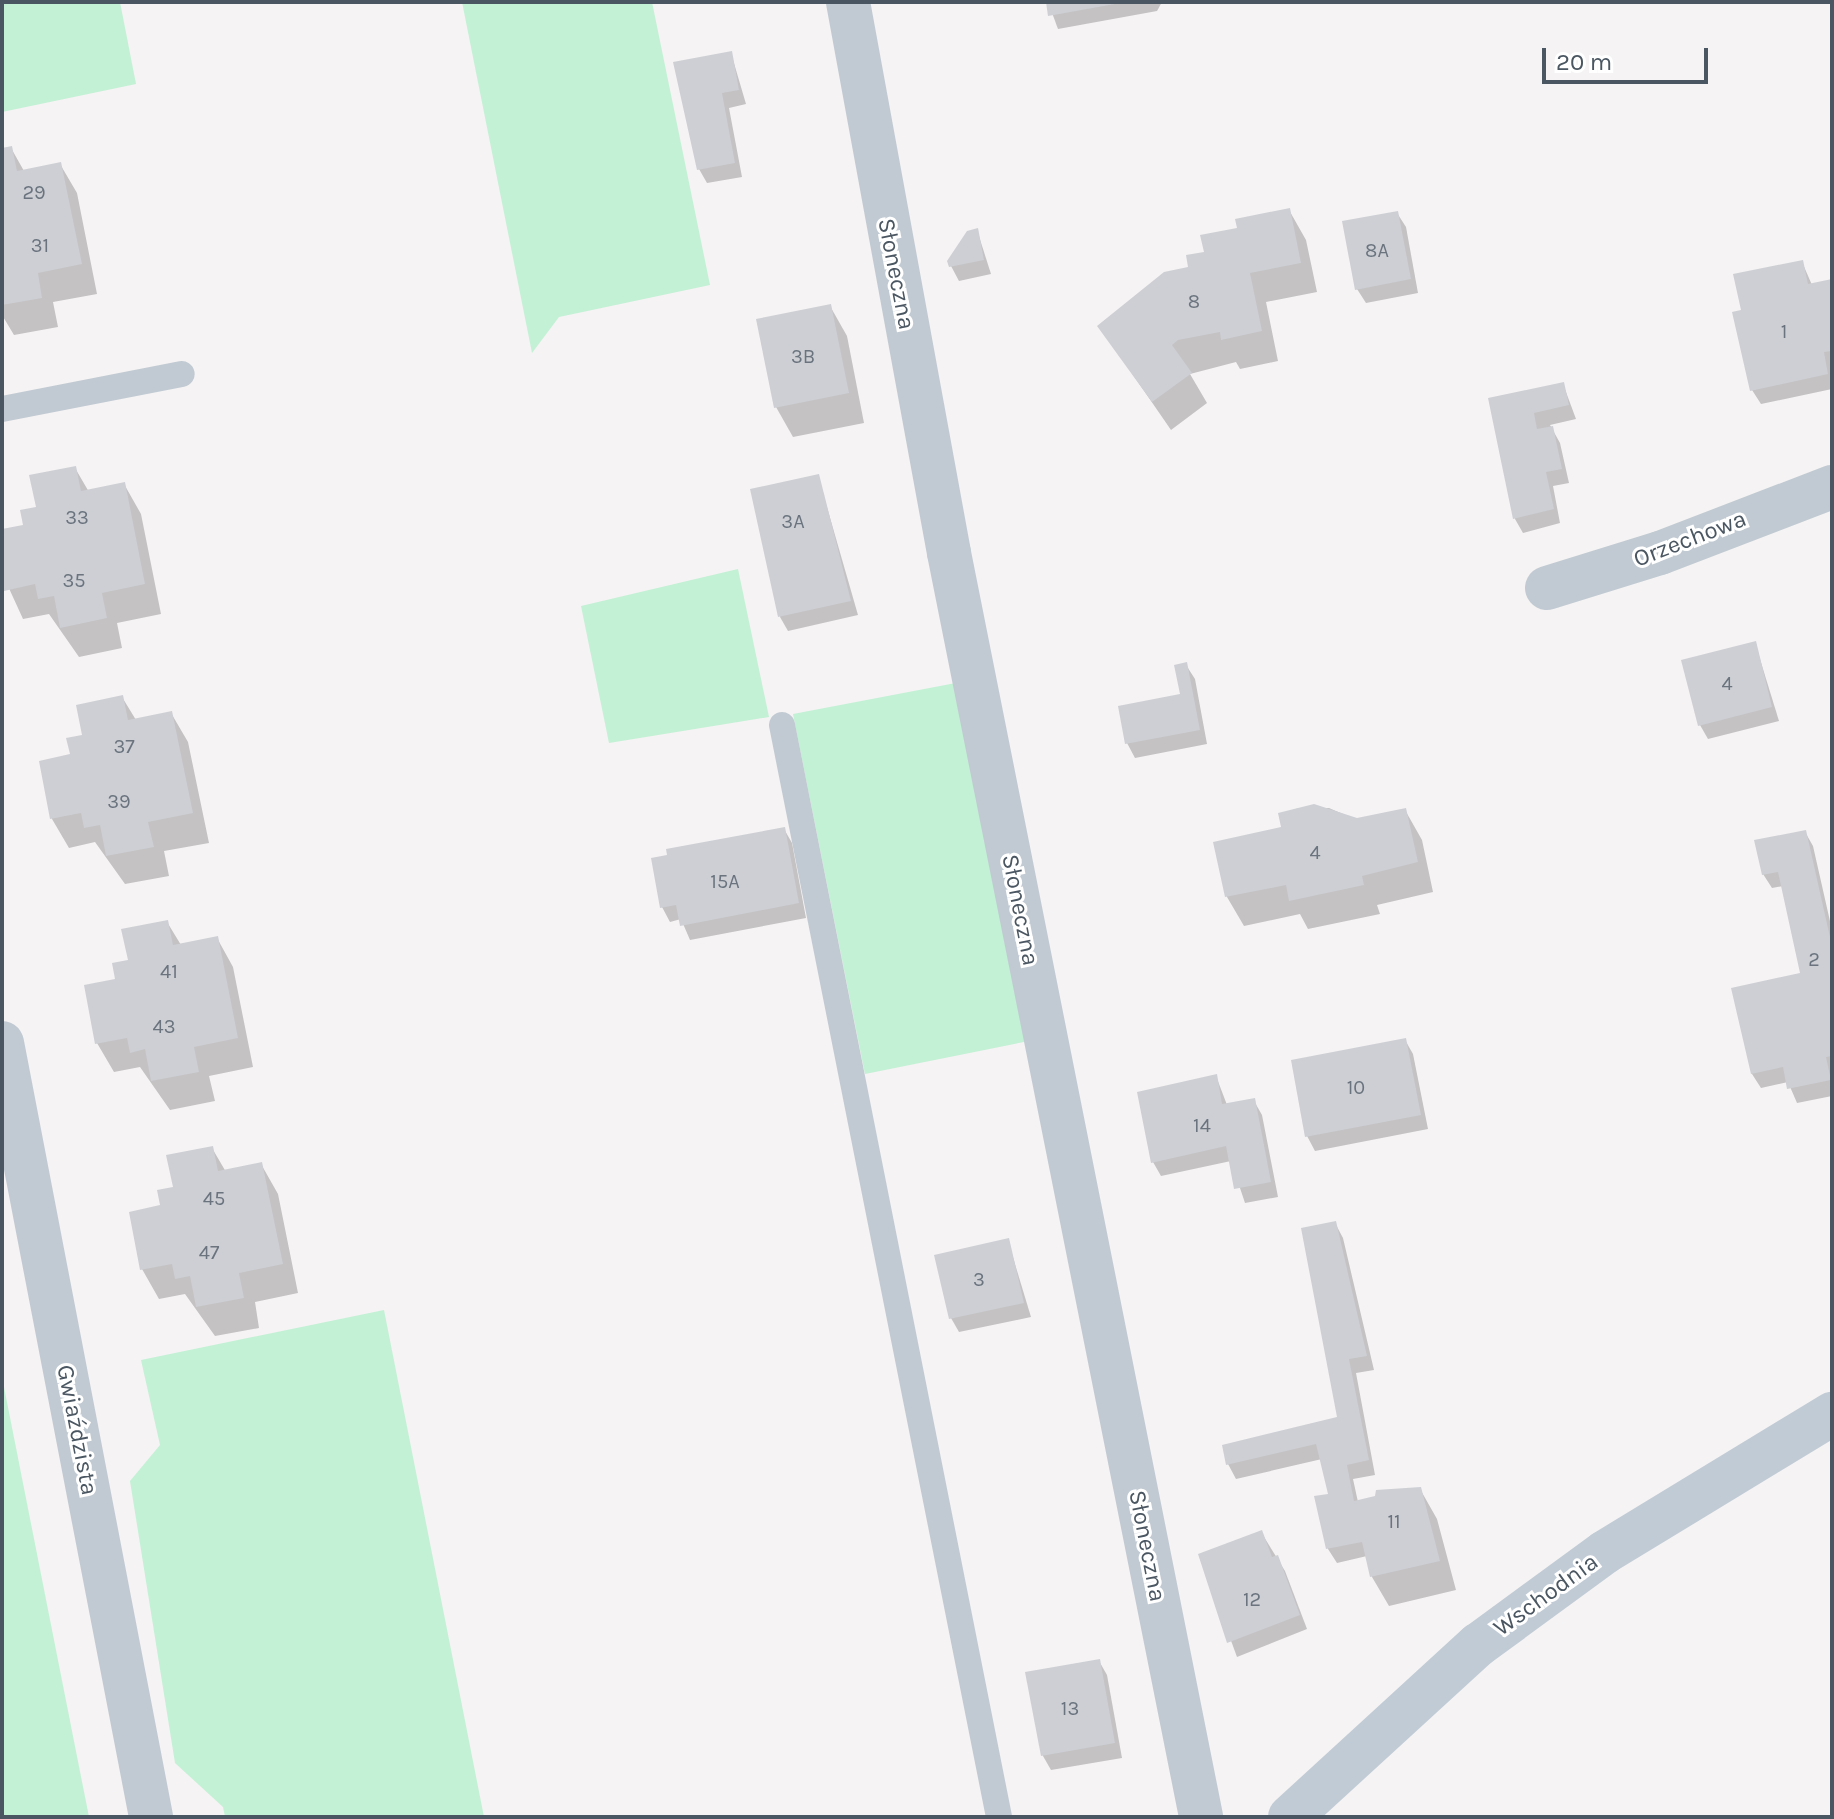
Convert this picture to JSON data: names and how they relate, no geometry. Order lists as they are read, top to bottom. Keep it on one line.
{"streets":{"main road":["Wschodnia"],"street":["Słoneczna","Orzechowa","Gwiaździsta"]},"house_numbers":["29","31","8A","8","1","3B","33","3A","35","4","37","39","4","15A","2","41","43","10","14","45","47","3","11","12","13"],"scale_bar":"20 m"}
